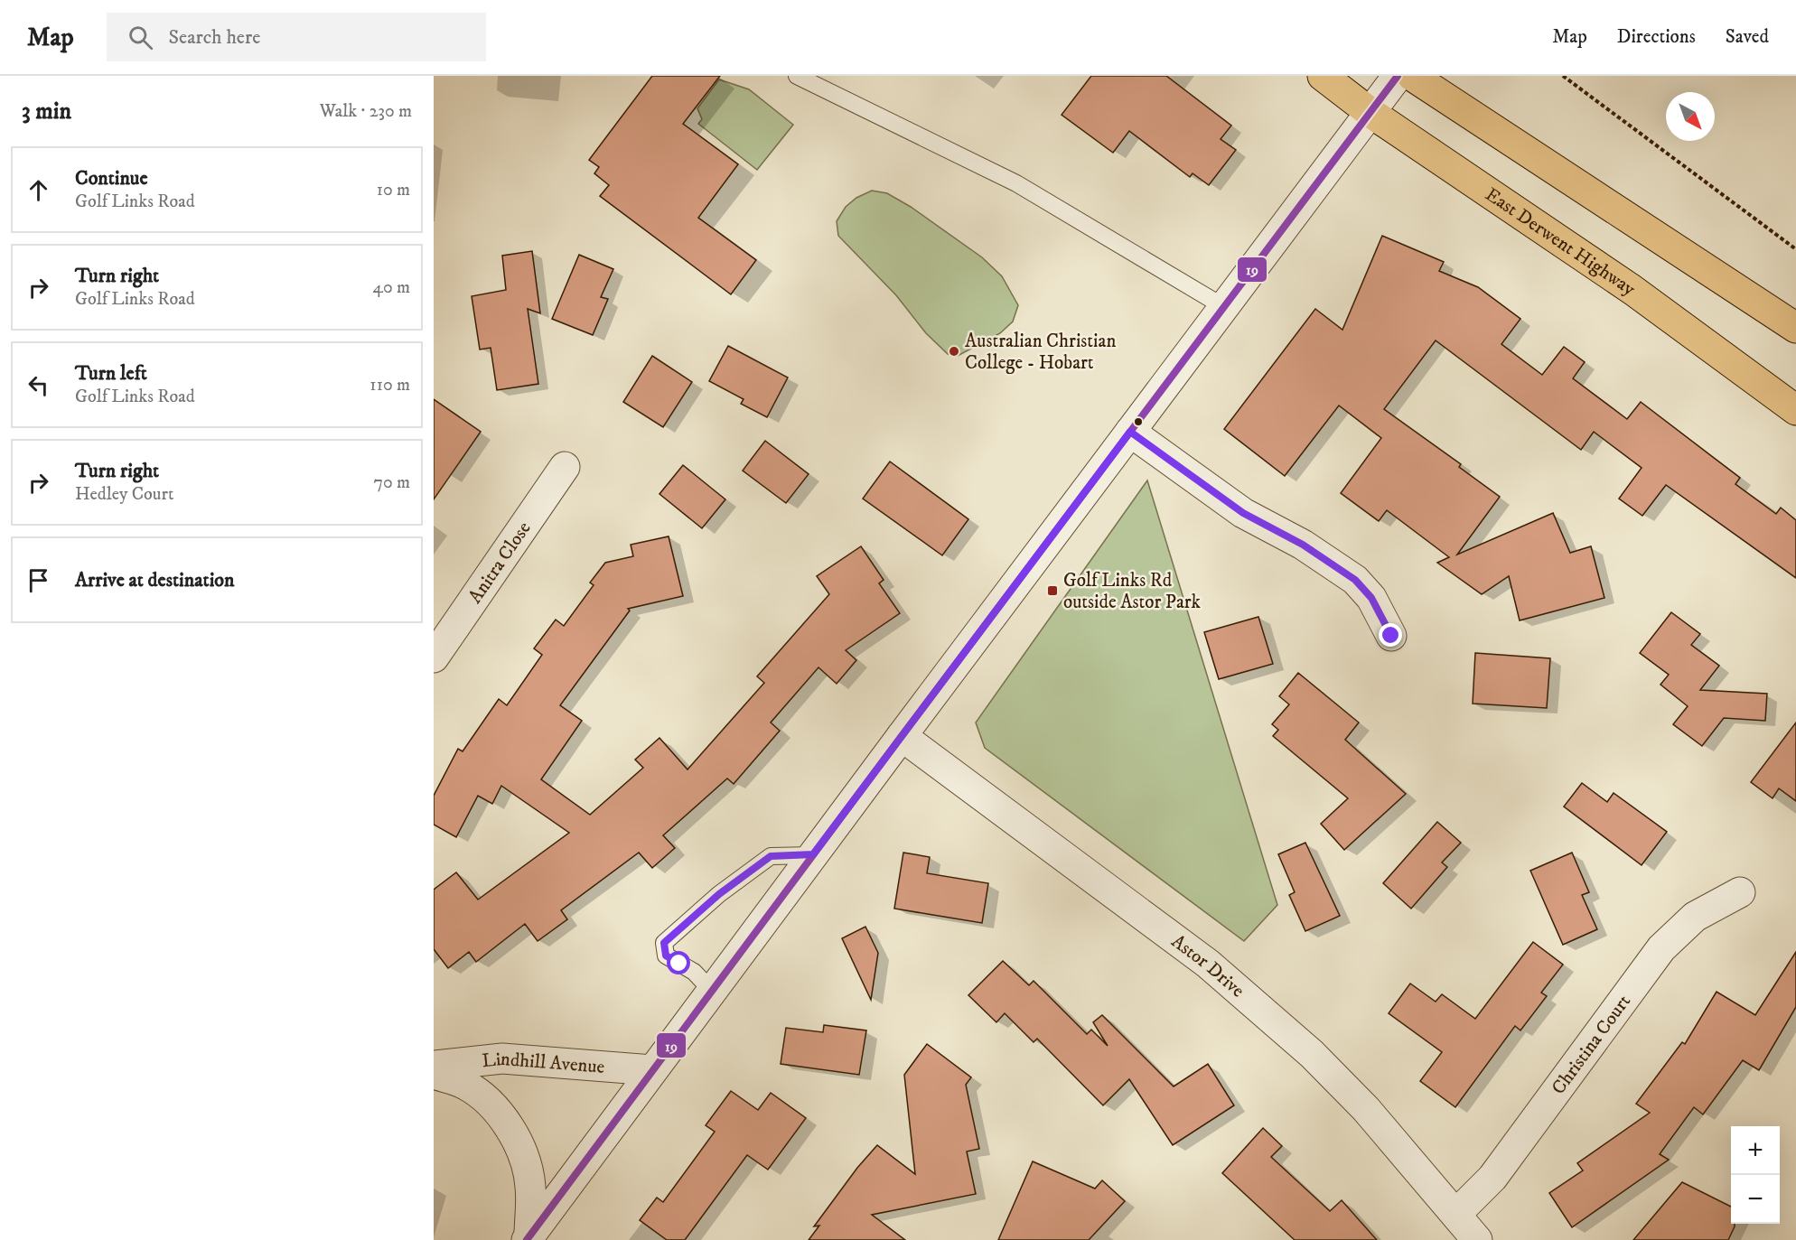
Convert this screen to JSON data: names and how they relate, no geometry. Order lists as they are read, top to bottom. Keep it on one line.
{"streets":{"main road":["East Derwent Highway"],"street":["Anitra Close","Astor Drive","Christina Court","Lindhill Avenue"]},"crossings":[["Astor Drive","Christina Court"]],"places":{"other":["Australian Christian College - Hobart"],"transit":["Golf Links Rd outside Astor Park"]},"lines":["transit line 19"],"north":"bottom right","page":{"header":"Map","search":"Search here","nav":["Map","Directions","Saved"],"heading":["3 min","Walk · 230 m"],"list":[["Continue","Golf Links Road","10 m"],["Turn right","Golf Links Road","40 m"],["Turn left","Golf Links Road","110 m"],["Turn right","Hedley Court","70 m"],"Arrive at destination"],"map_buttons":["+","−"]}}
